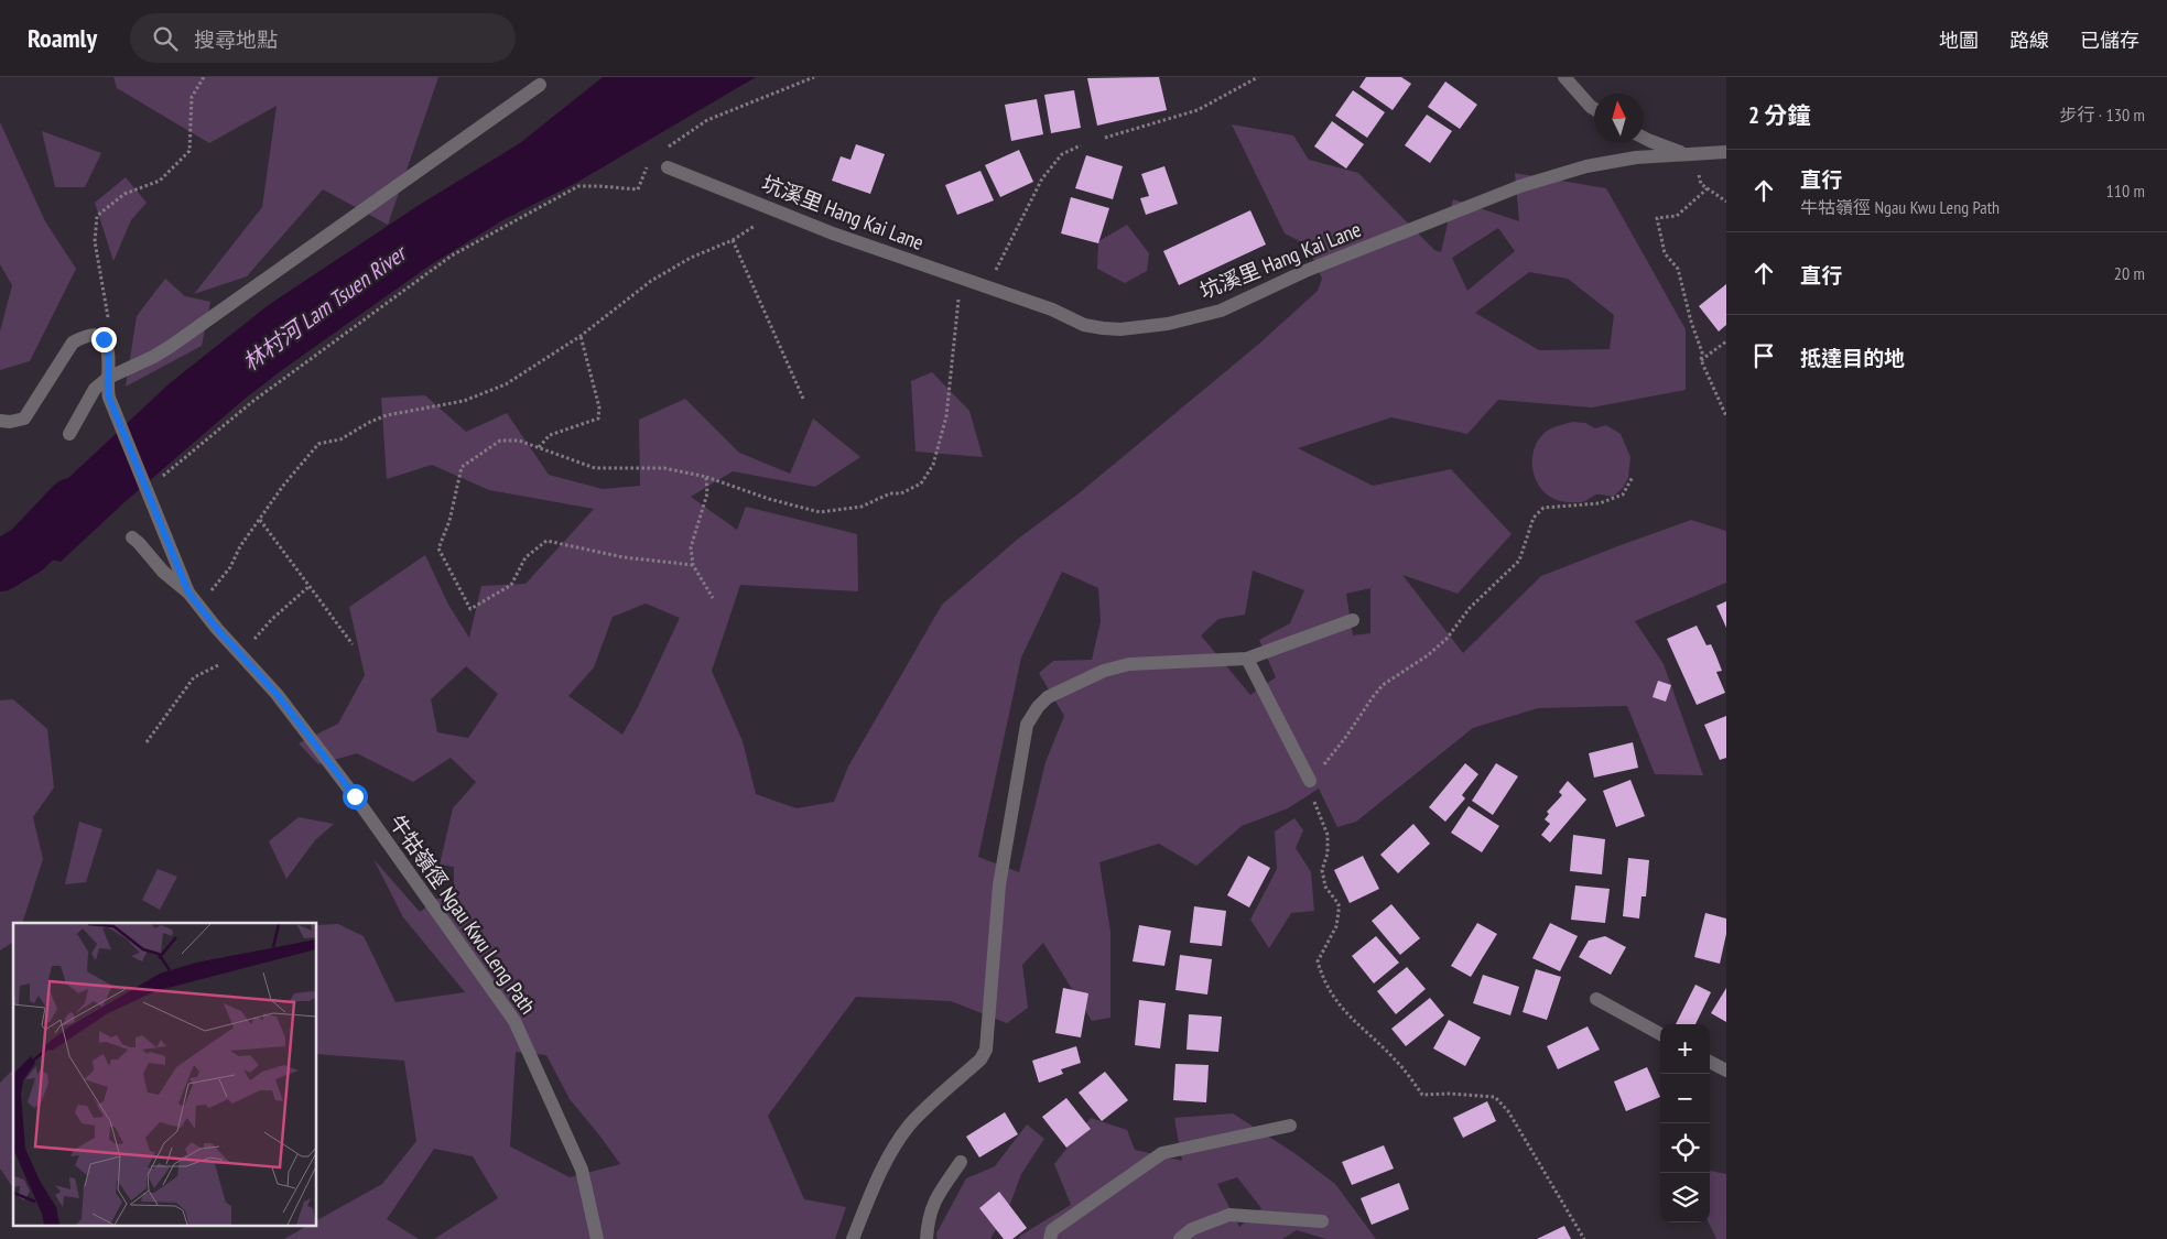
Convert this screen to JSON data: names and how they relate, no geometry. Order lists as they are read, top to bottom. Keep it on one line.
{"streets":{"street":["坑溪里 Hang Kai Lane","牛牯嶺徑 Ngau Kwu Leng Path"]},"water":["林村河 Lam Tsuen River"],"north":"top","page":{"header":"Roamly","search":"搜尋地點","nav":["地圖","路線","已儲存"],"heading":["2 分鐘","步行 · 130 m"],"list":[["直行","牛牯嶺徑 Ngau Kwu Leng Path","110 m"],["直行","20 m"],"抵達目的地"],"map_buttons":["+","−"]}}
